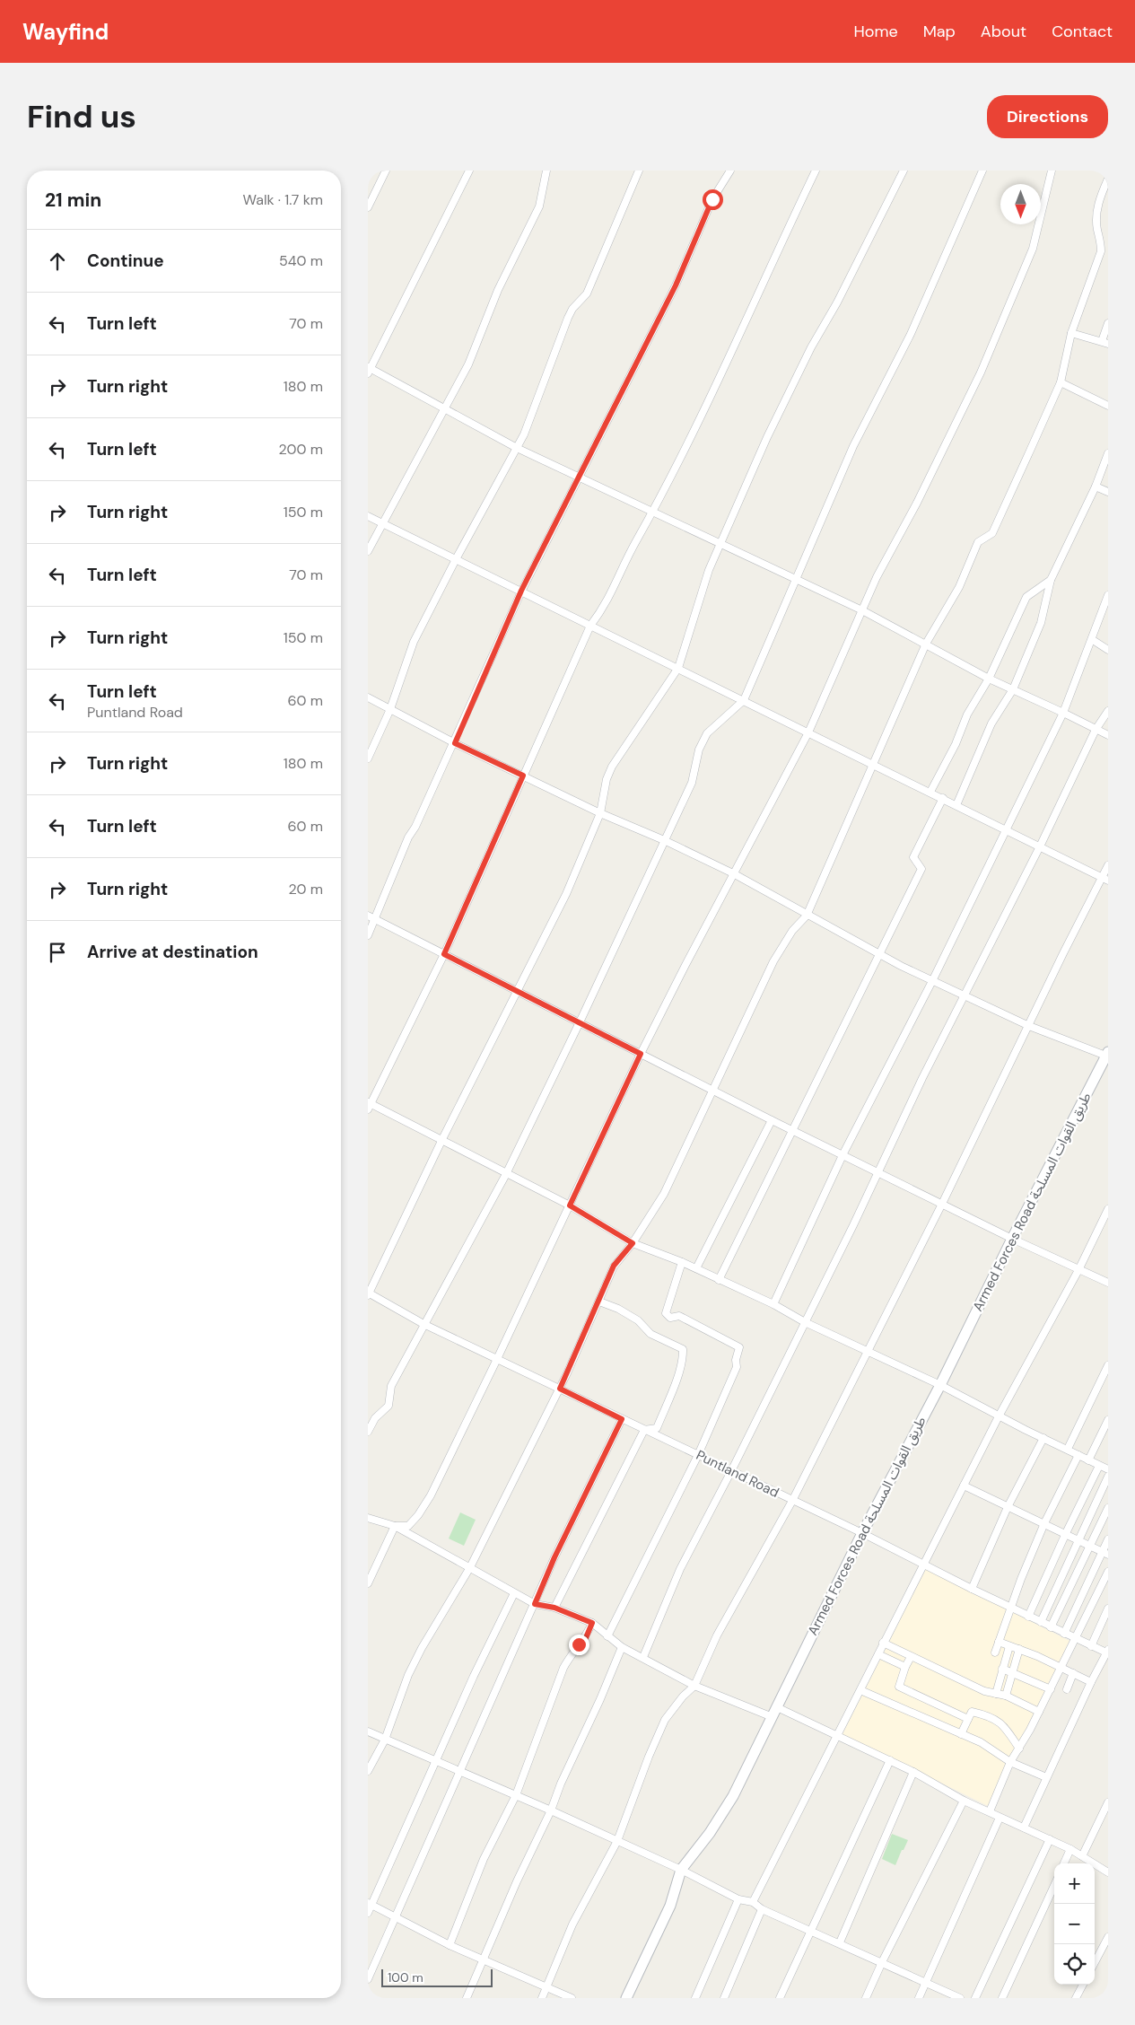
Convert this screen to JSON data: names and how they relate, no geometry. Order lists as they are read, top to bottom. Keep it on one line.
{"streets":{"street":["Armed Forces Road طريق القوات المسلحة","Puntland Road"]},"crossings":[["Armed Forces Road طريق القوات المسلحة","Puntland Road"]],"scale_bar":"100 m","north":"bottom","page":{"header":"Wayfind","nav":["Home","Map","About","Contact"],"buttons":"Directions","title":"Find us","heading":["21 min","Walk · 1.7 km"],"list":[["Continue","540 m"],["Turn left","70 m"],["Turn right","180 m"],["Turn left","200 m"],["Turn right","150 m"],["Turn left","70 m"],["Turn right","150 m"],["Turn left","Puntland Road","60 m"],["Turn right","180 m"],["Turn left","60 m"],["Turn right","20 m"],"Arrive at destination"],"map_buttons":["+","−"],"scale":"100 m"}}
